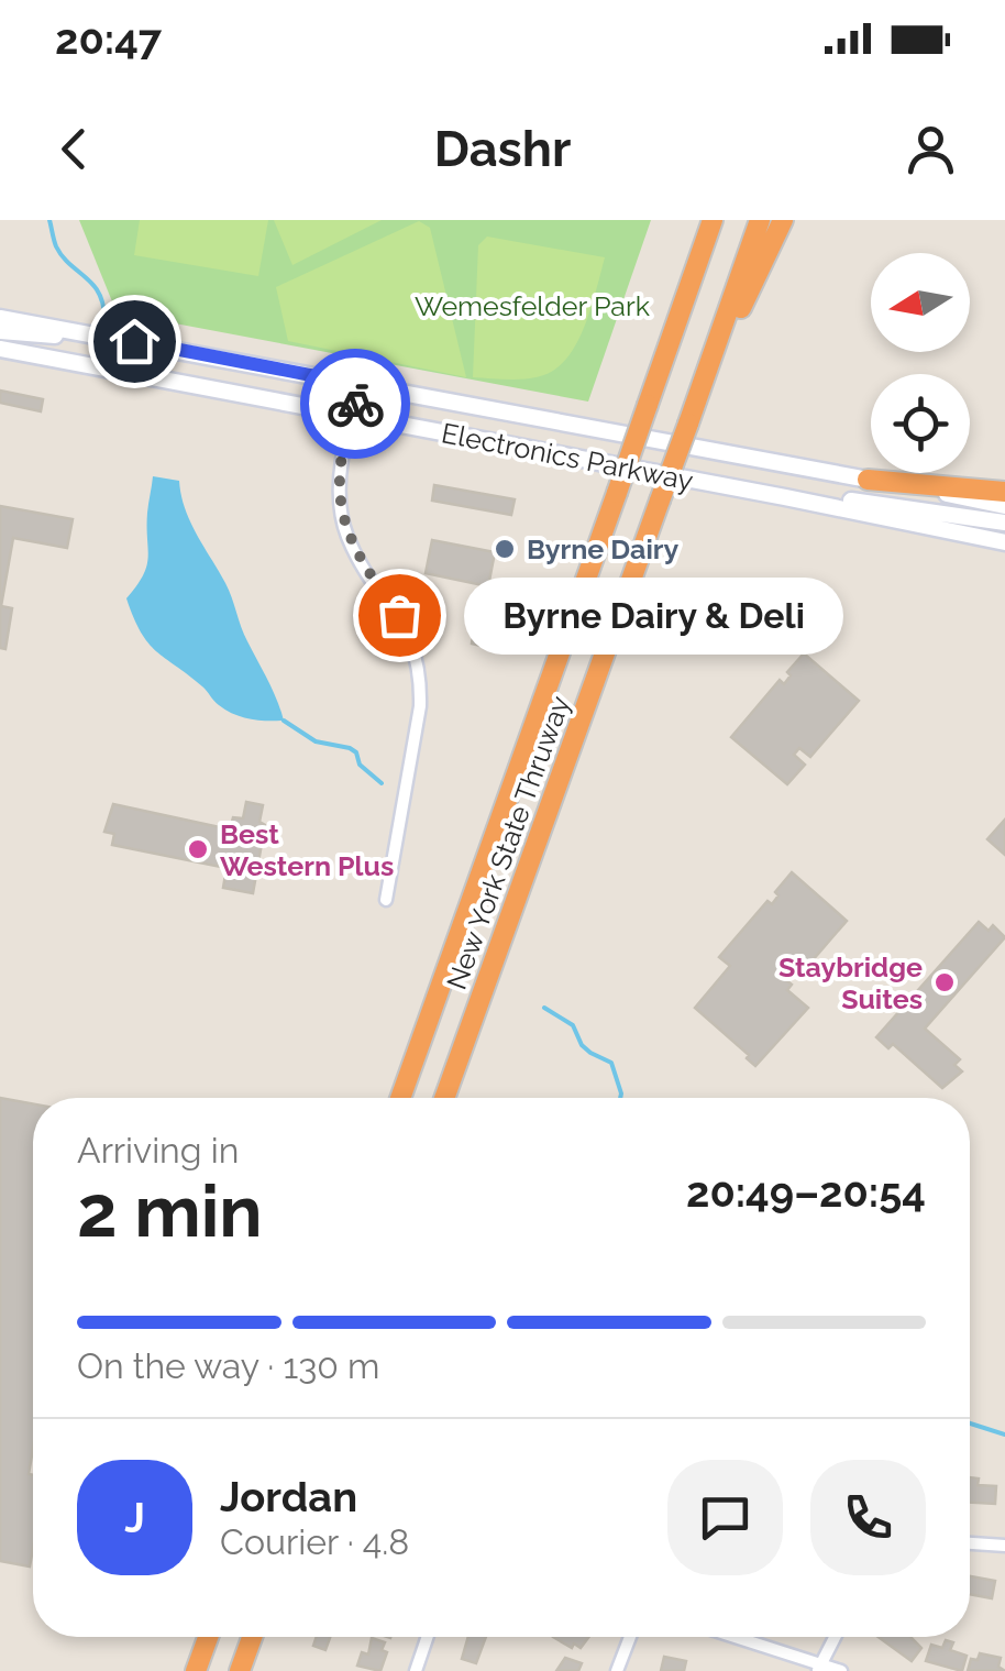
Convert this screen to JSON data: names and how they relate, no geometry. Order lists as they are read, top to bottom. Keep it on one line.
{"streets":{"highway":["New York State Thruway"],"main road":["Electronics Parkway"]},"parks":["Wemesfelder Park"],"places":["Byrne Dairy","Byrne Dairy & Deli","Best Western Plus","Staybridge Suites"],"north":"left","page":{"status":"20:47","header":"Dashr","bubble":"Byrne Dairy & Deli","heading":["2 min","Arriving in","20:49–20:54"],"panel":["Jordan","Courier · 4.8"],"bar":"On the way · 130 m","round":"J"}}
